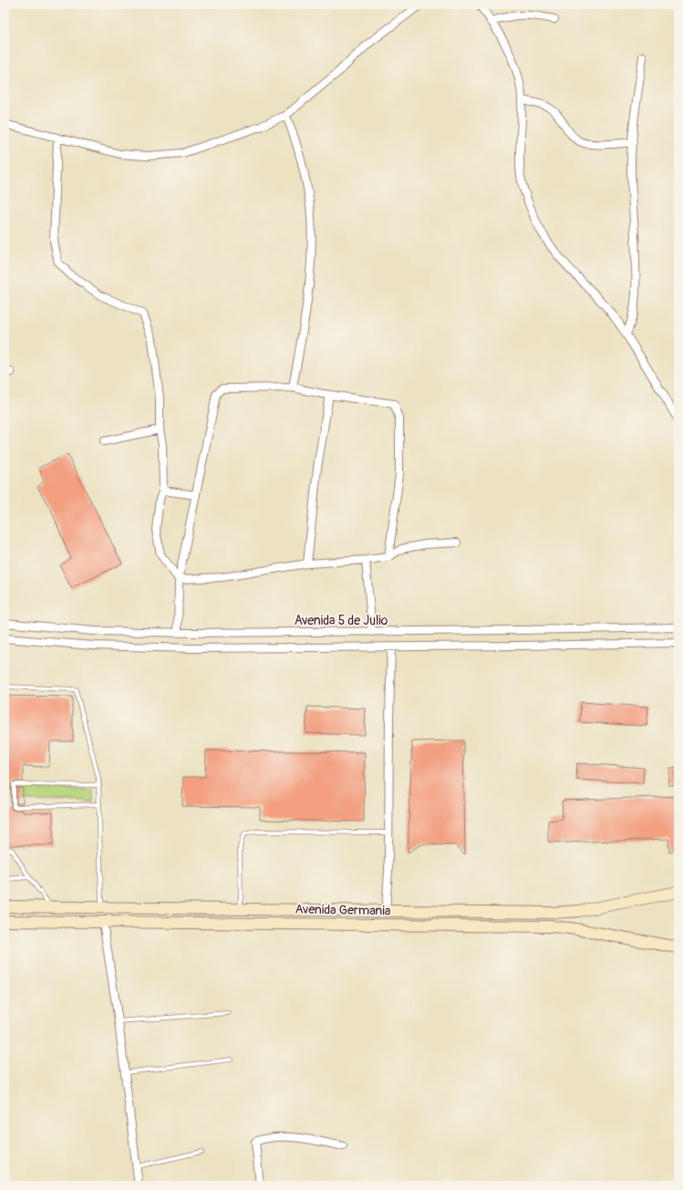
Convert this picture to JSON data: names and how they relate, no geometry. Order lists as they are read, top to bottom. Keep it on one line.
{"streets":{"street":["Avenida 5 de Julio","Avenida Germania"]}}
